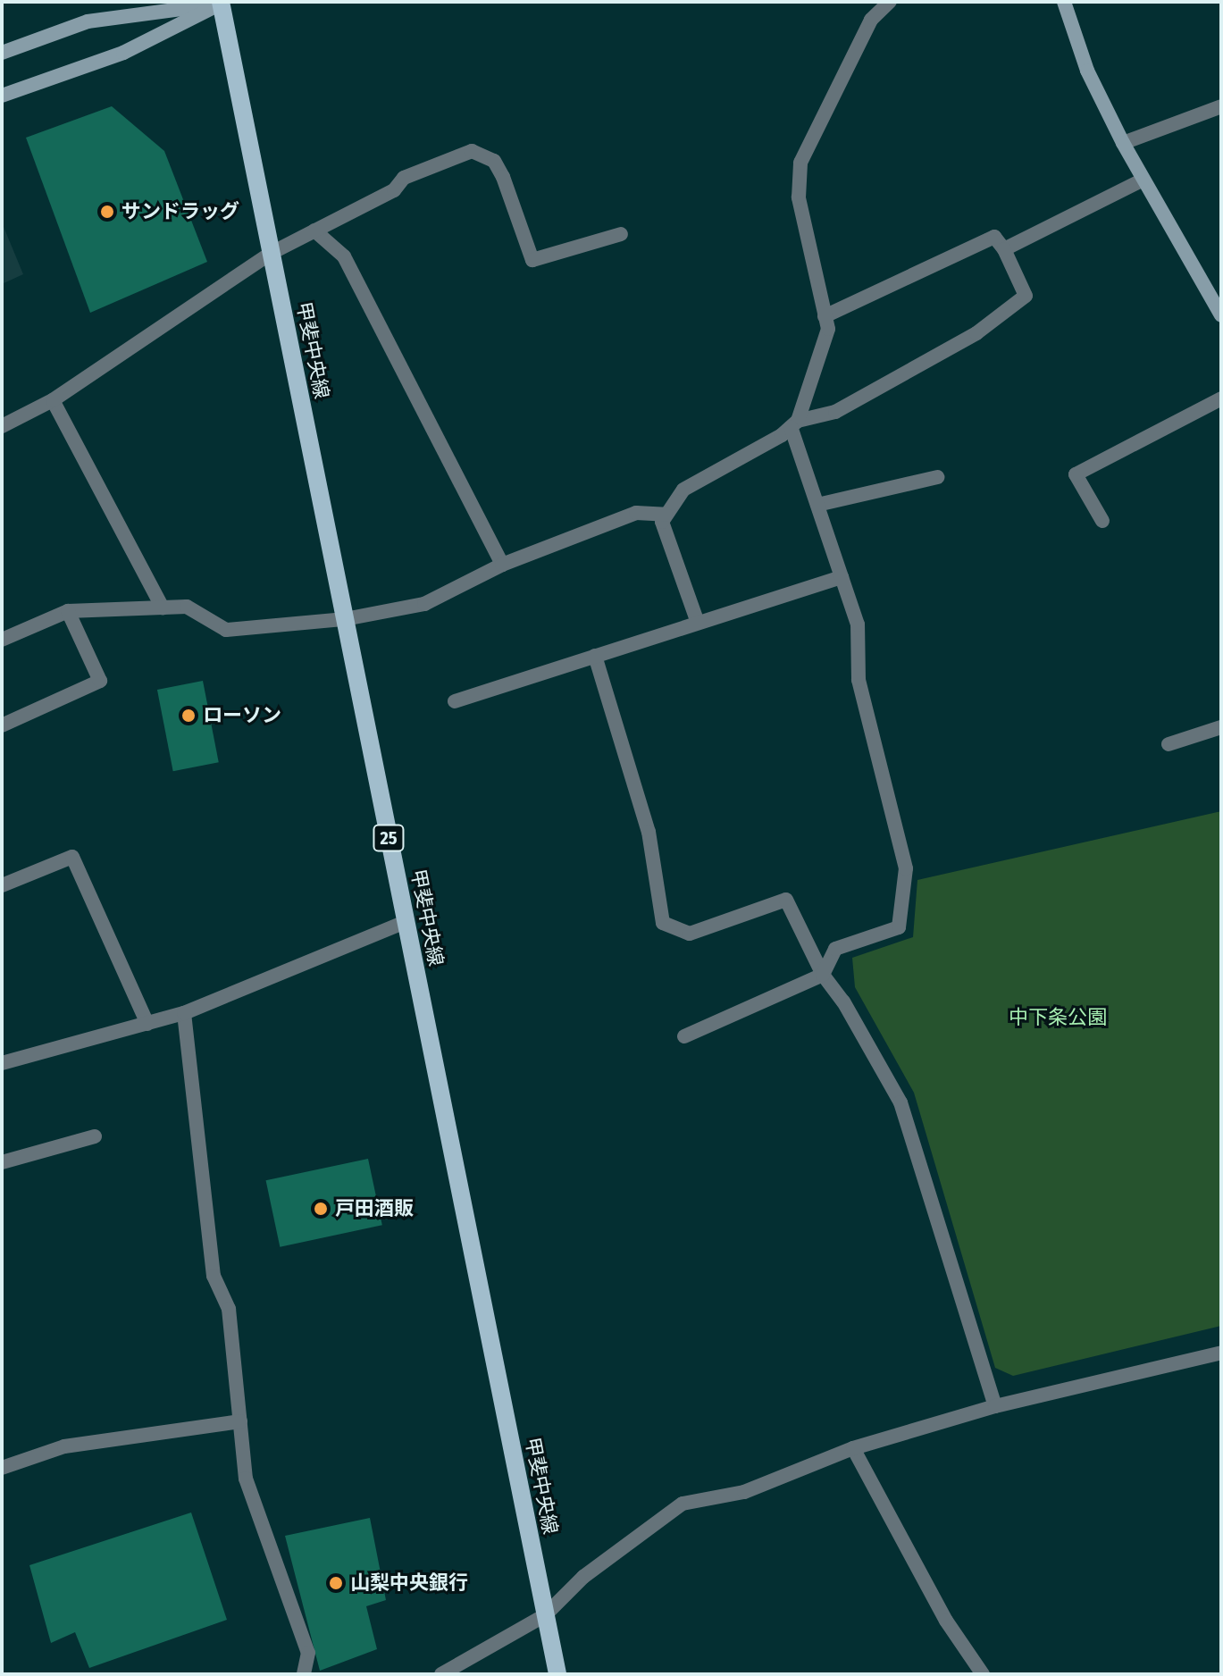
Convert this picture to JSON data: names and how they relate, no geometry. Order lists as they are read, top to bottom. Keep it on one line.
{"streets":{"main road":["甲斐中央線","25"]},"parks":["中下条公園"],"places":["サンドラッグ","ローソン","戸田酒販","山梨中央銀行"]}
